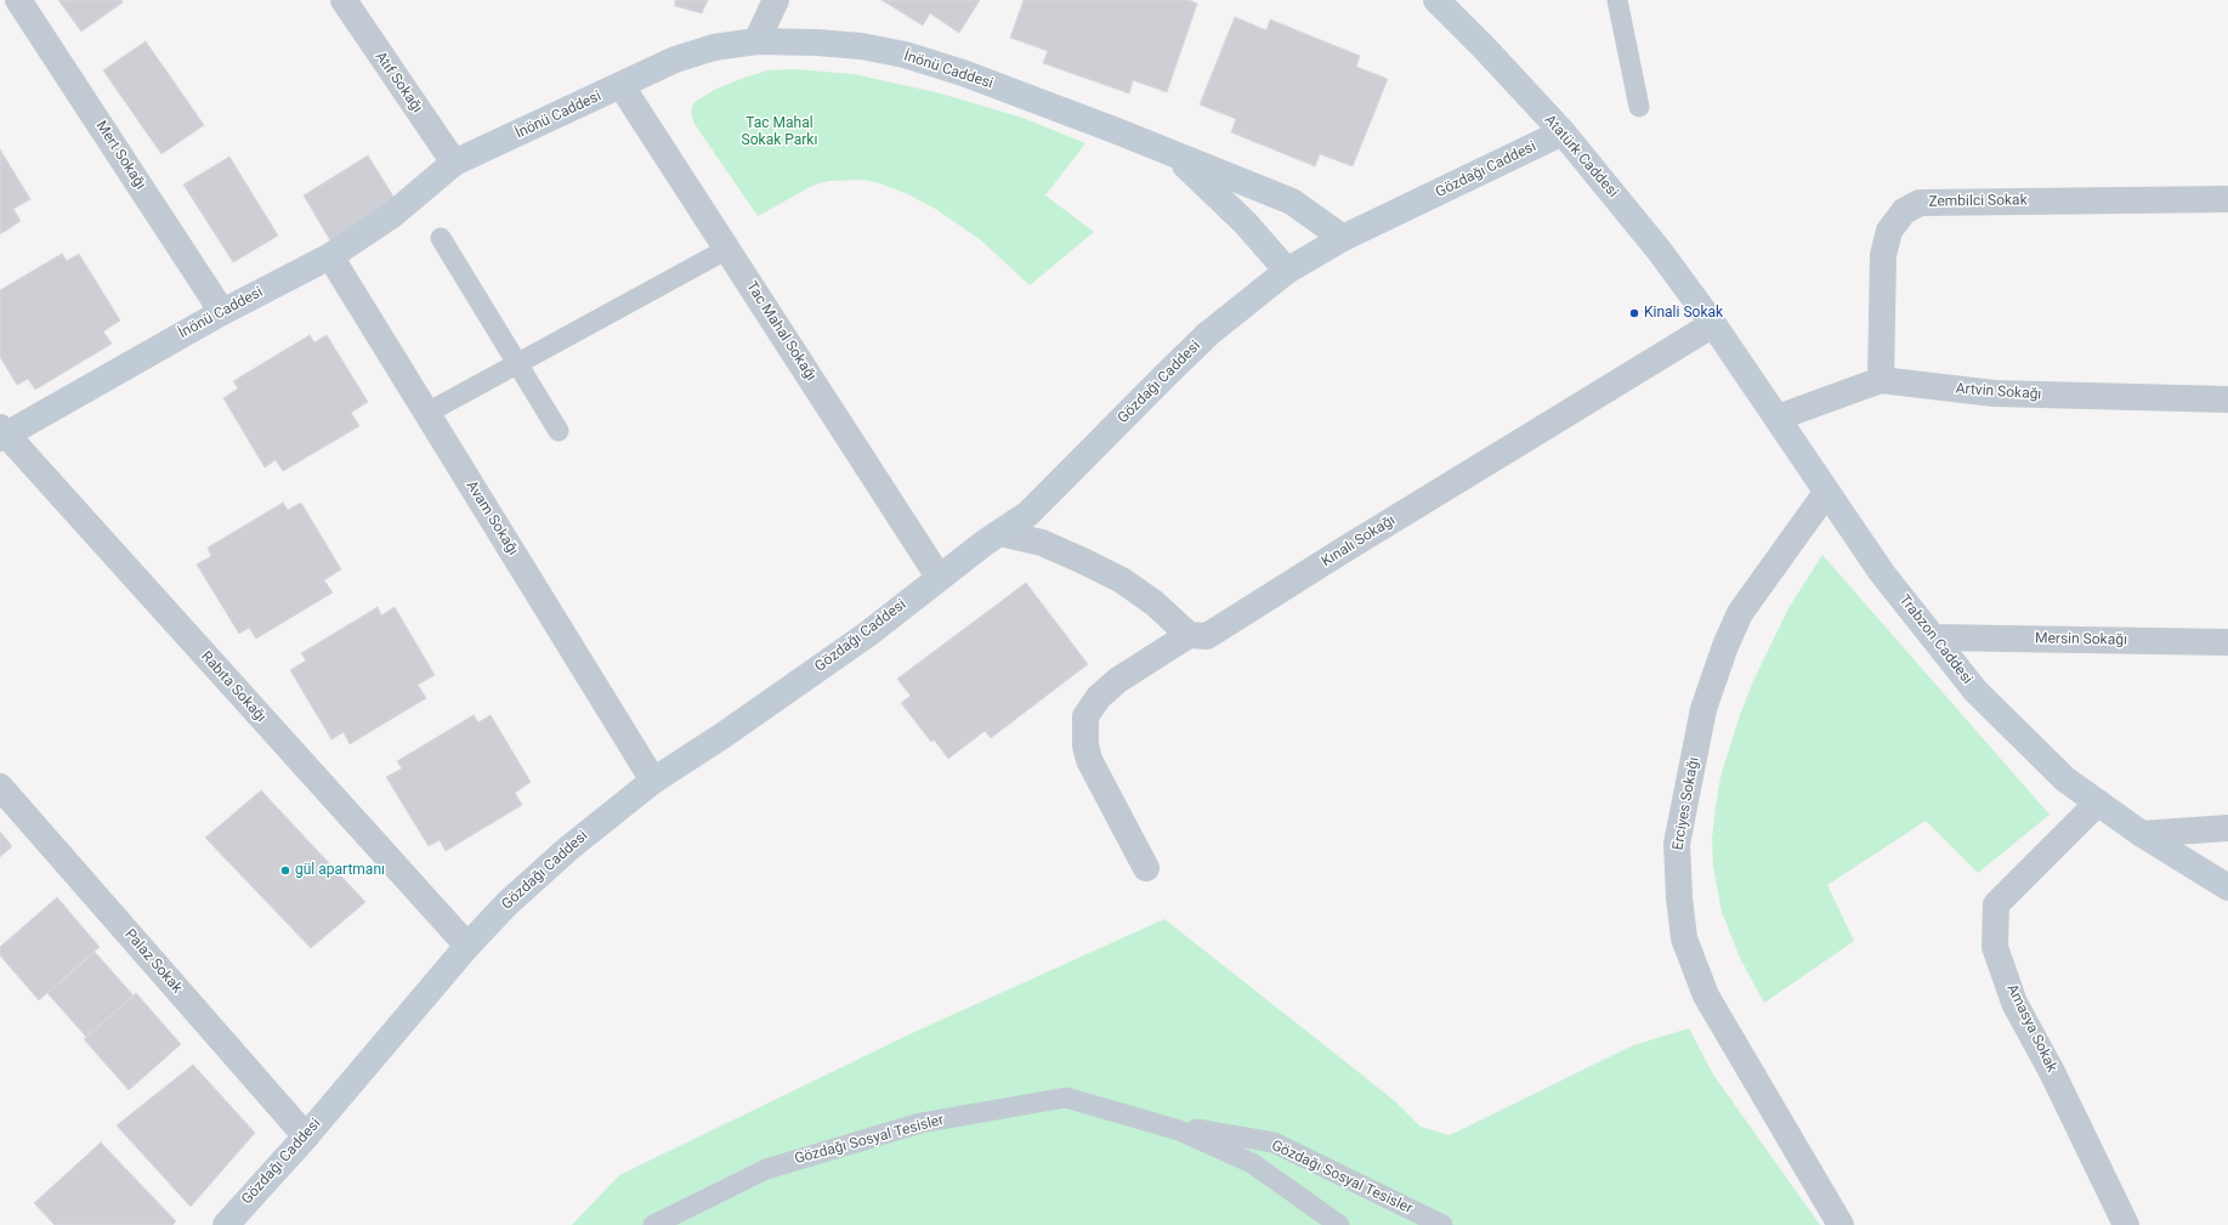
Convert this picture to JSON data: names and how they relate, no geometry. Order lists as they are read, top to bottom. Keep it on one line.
{"streets":{"street":["İnönü Caddesi","Atıf Sokağı","Mert Sokağı","Atatürk Caddesi","Gözdağı Caddesi","Zembilci Sokak","Tac Mahal Sokağı","Artvin Sokağı","Avam Sokağı","Kınalı Sokağı","Trabzon Caddesi","Mersin Sokağı","Rabıta Sokağı","Erciyes Sokağı","Palaz Sokak","Amasya Sokak"],"lane":["Gözdağı Sosyal Tesisler"]},"crossings":[["İnönü Caddesi","Atıf Sokağı"],["İnönü Caddesi","Mert Sokağı"],["İnönü Caddesi","Gözdağı Caddesi"],["İnönü Caddesi","Tac Mahal Sokağı"],["İnönü Caddesi","Avam Sokağı"],["İnönü Caddesi","Rabıta Sokağı"],["Atatürk Caddesi","Gözdağı Caddesi"],["Atatürk Caddesi","Kınalı Sokağı"],["Atatürk Caddesi","Trabzon Caddesi"],["Gözdağı Caddesi","Tac Mahal Sokağı"],["Gözdağı Caddesi","Avam Sokağı"],["Gözdağı Caddesi","Rabıta Sokağı"],["Gözdağı Caddesi","Palaz Sokak"],["Zembilci Sokak","Artvin Sokağı"],["Artvin Sokağı","Trabzon Caddesi"],["Kınalı Sokağı","Trabzon Caddesi"],["Trabzon Caddesi","Mersin Sokağı"],["Trabzon Caddesi","Erciyes Sokağı"],["Trabzon Caddesi","Amasya Sokak"]],"parks":["Tac Mahal Sokak Parkı"],"places":["Kinali Sokak","gül apartmanı"]}
